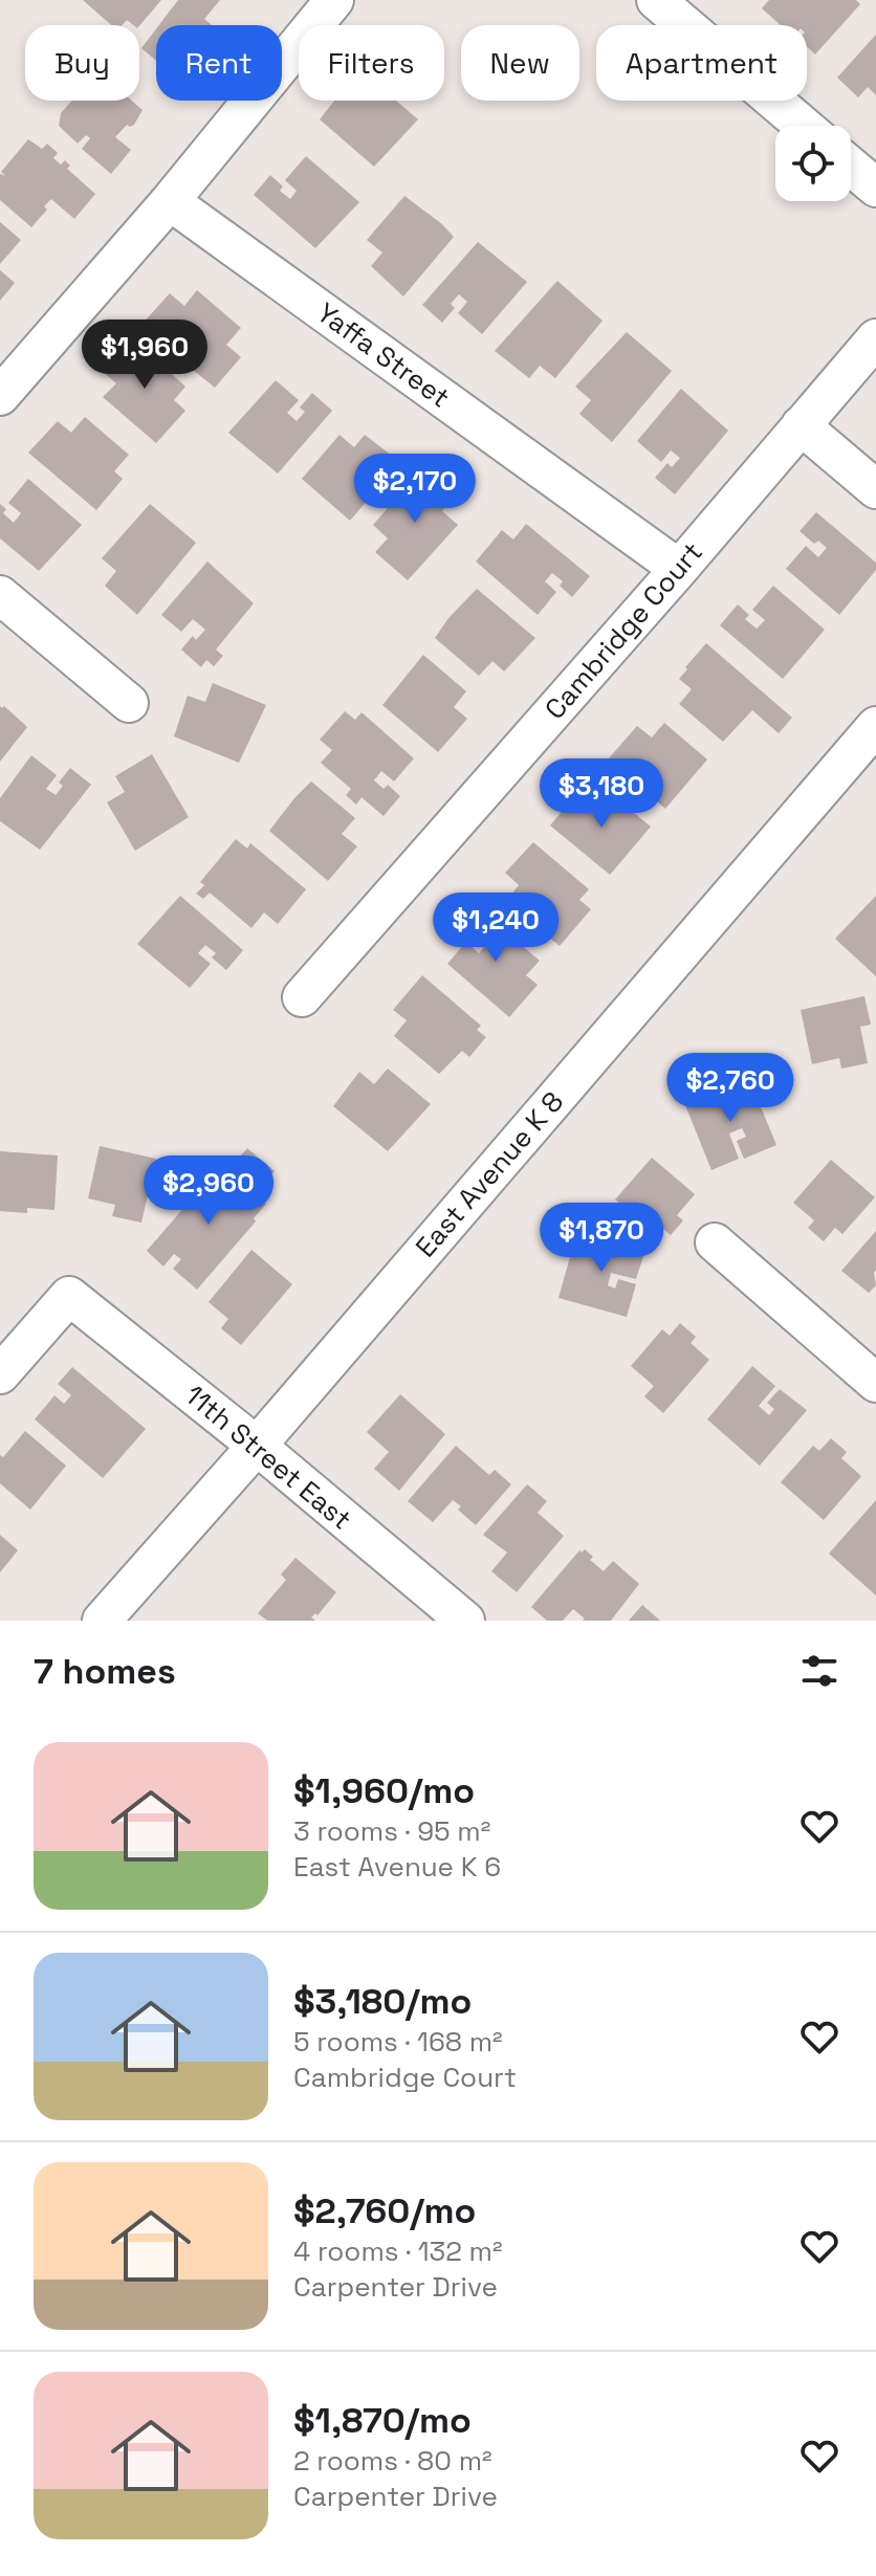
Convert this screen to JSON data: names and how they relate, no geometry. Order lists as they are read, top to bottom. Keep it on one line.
{"streets":{"street":["Yaffa Street","Cambridge Court","East Avenue K 8","11th Street East"]},"crossings":[["Yaffa Street","Cambridge Court"],["East Avenue K 8","11th Street East"]],"page":{"chip":["Buy","Rent","Filters","New","Apartment"],"price":["$1,960","$2,170","$3,180","$1,240","$2,760","$2,960","$1,870"],"heading":"7 homes","list":[{"name":"$1,960/mo","note":"3 rooms · 95 m² · East Avenue K 6"},{"name":"$3,180/mo","note":"5 rooms · 168 m² · Cambridge Court"},{"name":"$2,760/mo","note":"4 rooms · 132 m² · Carpenter Drive"},{"name":"$1,870/mo","note":"2 rooms · 80 m² · Carpenter Drive"}]}}
